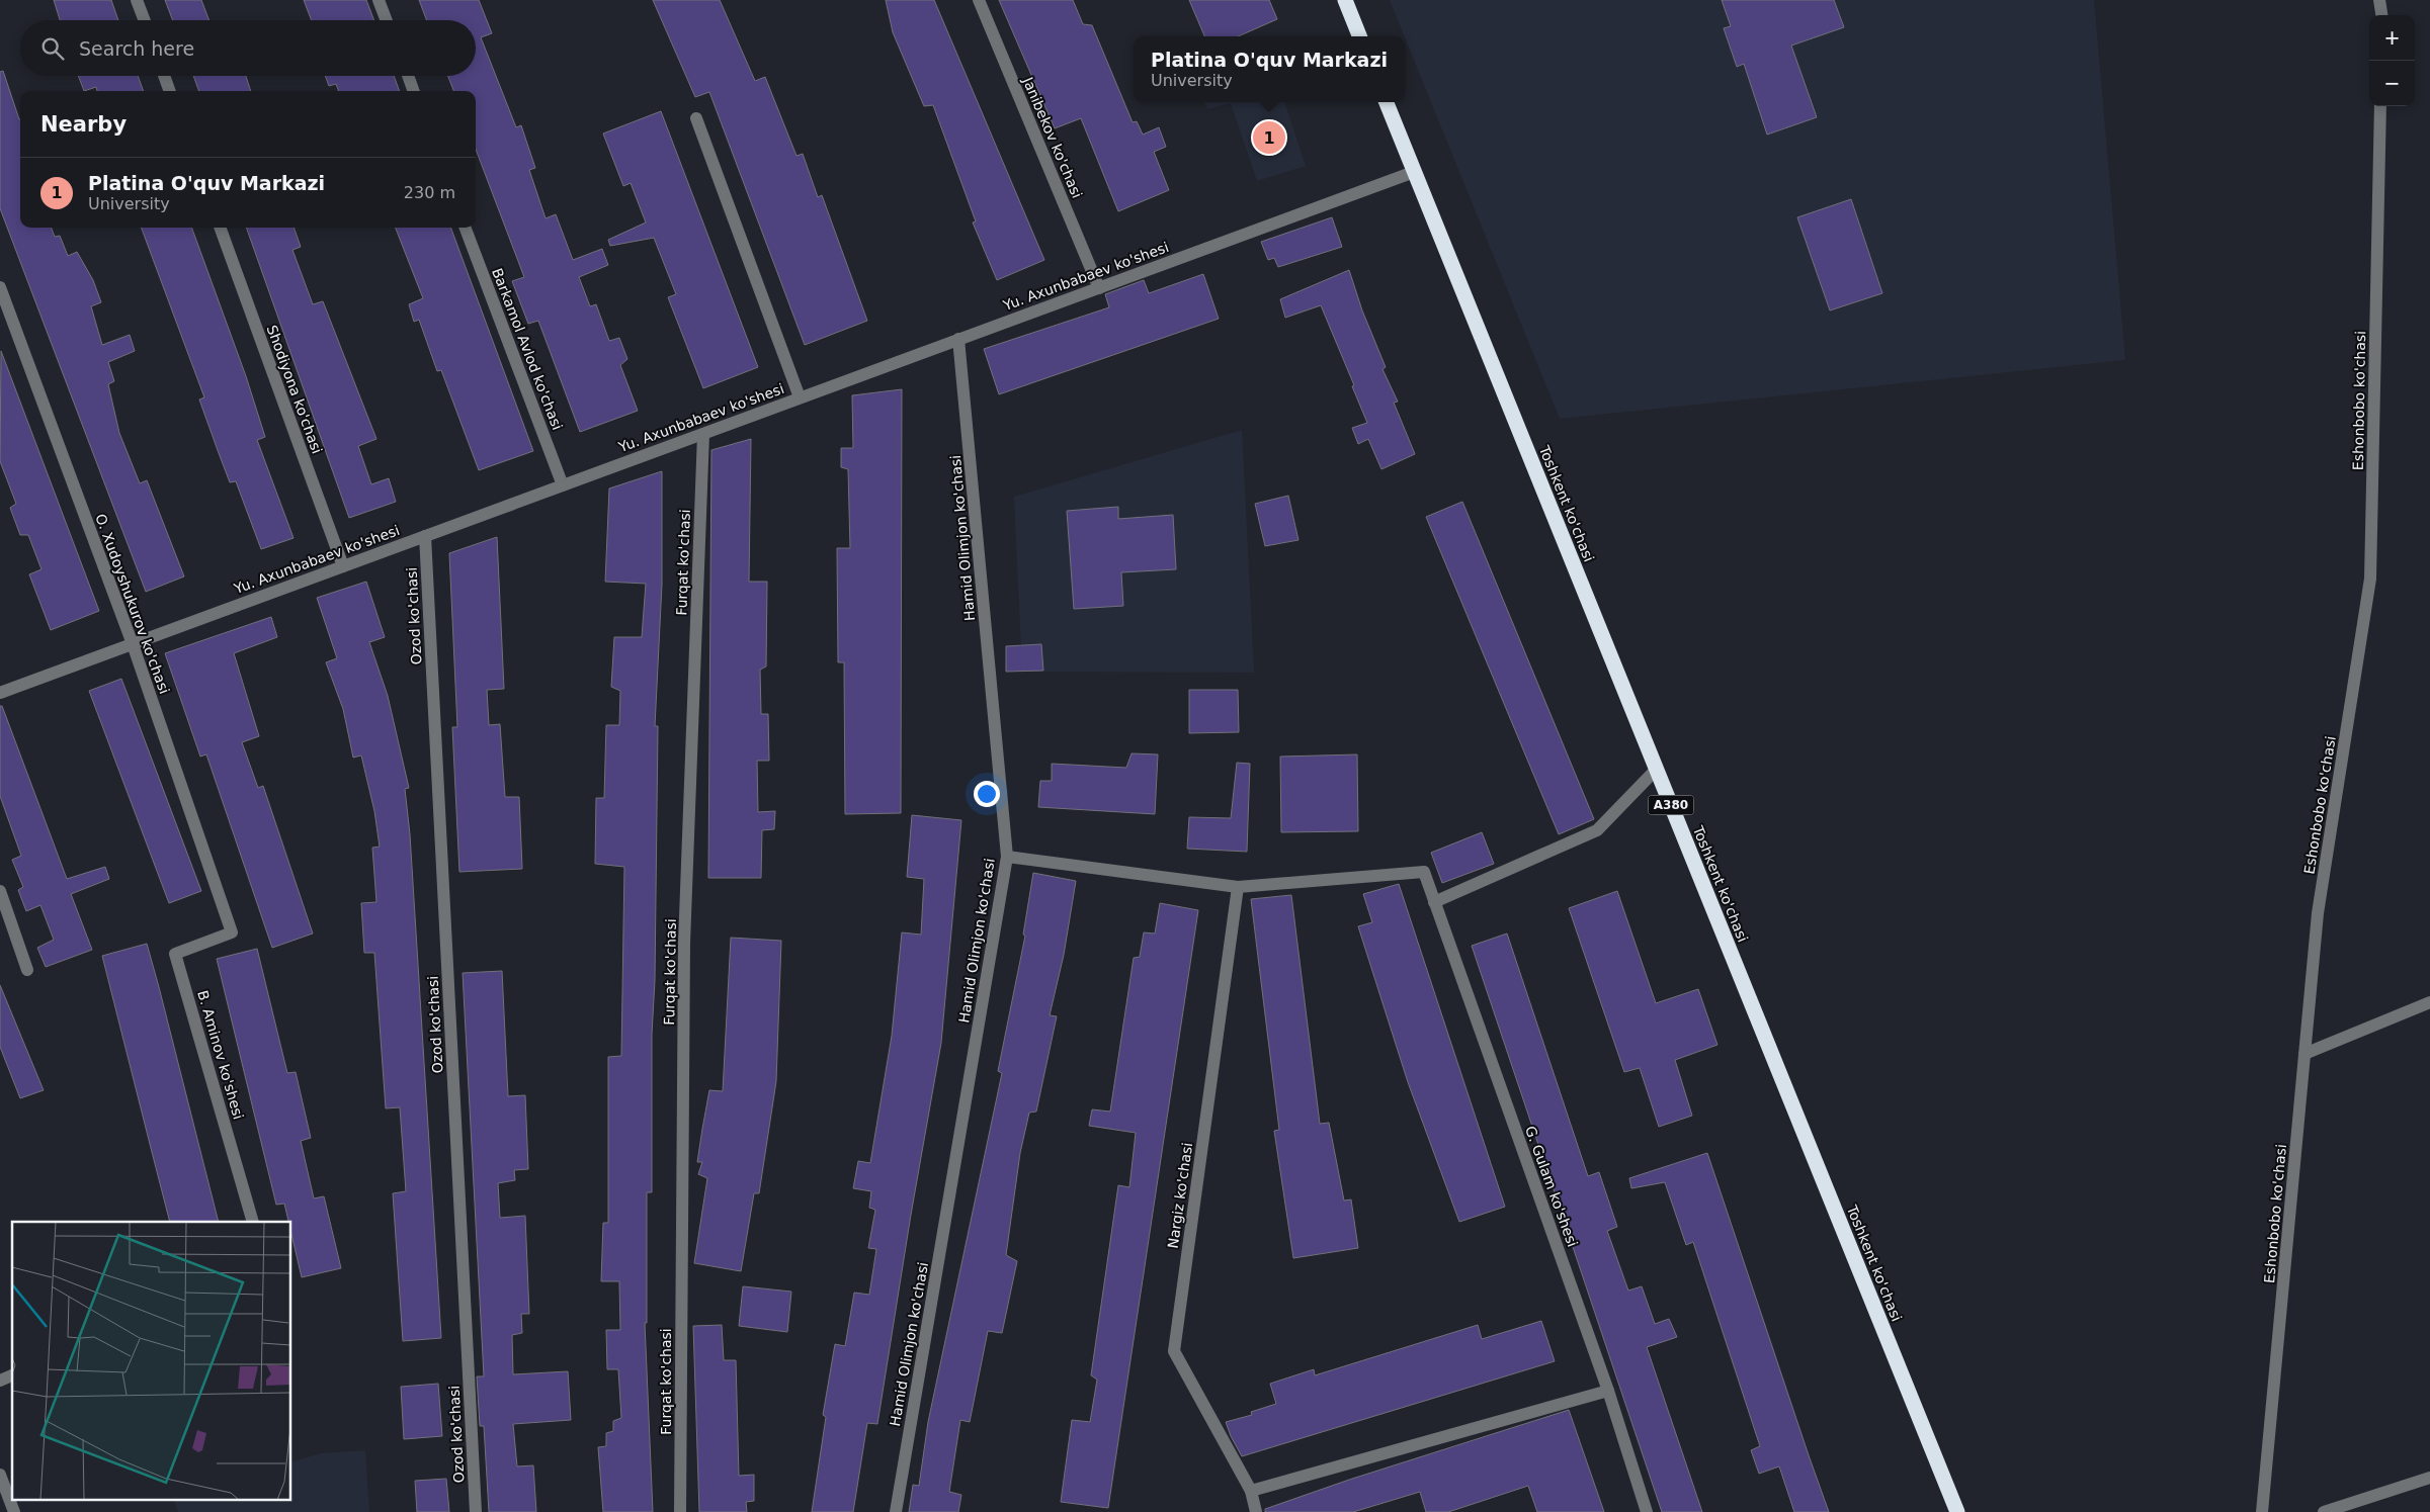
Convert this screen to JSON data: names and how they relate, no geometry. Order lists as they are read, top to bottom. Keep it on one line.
{"streets":{"highway":["Toshkent ko'chasi","A380"],"street":["Janibekov ko'chasi","Yu. Axunbabaev ko'shesi","Barkamol Avlod ko'chasi","Shodiyona ko'chasi","Eshonbobo ko'chasi","Hamid Olimjon ko'chasi","Furqat ko'chasi","O. Xudoyshukurov ko'chasi","Ozod ko'chasi","B. Aminov ko'shesi","G. Gulam ko'shesi","Nargiz ko'chasi"]},"crossings":[["Janibekov ko'chasi","Yu. Axunbabaev ko'shesi"],["Yu. Axunbabaev ko'shesi","Barkamol Avlod ko'chasi"],["Yu. Axunbabaev ko'shesi","Shodiyona ko'chasi"],["Yu. Axunbabaev ko'shesi","Toshkent ko'chasi"],["Yu. Axunbabaev ko'shesi","Hamid Olimjon ko'chasi"],["Yu. Axunbabaev ko'shesi","Furqat ko'chasi"],["Yu. Axunbabaev ko'shesi","O. Xudoyshukurov ko'chasi"],["Yu. Axunbabaev ko'shesi","Ozod ko'chasi"],["O. Xudoyshukurov ko'chasi","B. Aminov ko'shesi"],["G. Gulam ko'shesi","Nargiz ko'chasi"]],"page":{"map_buttons":["+","−"],"search":"Search here","popup":["Platina O'quv Markazi","University"],"heading":"Nearby","pins":"1","list":[{"mark":"1","name":"Platina O'quv Markazi","note":"University","value":"230 m"}]}}
